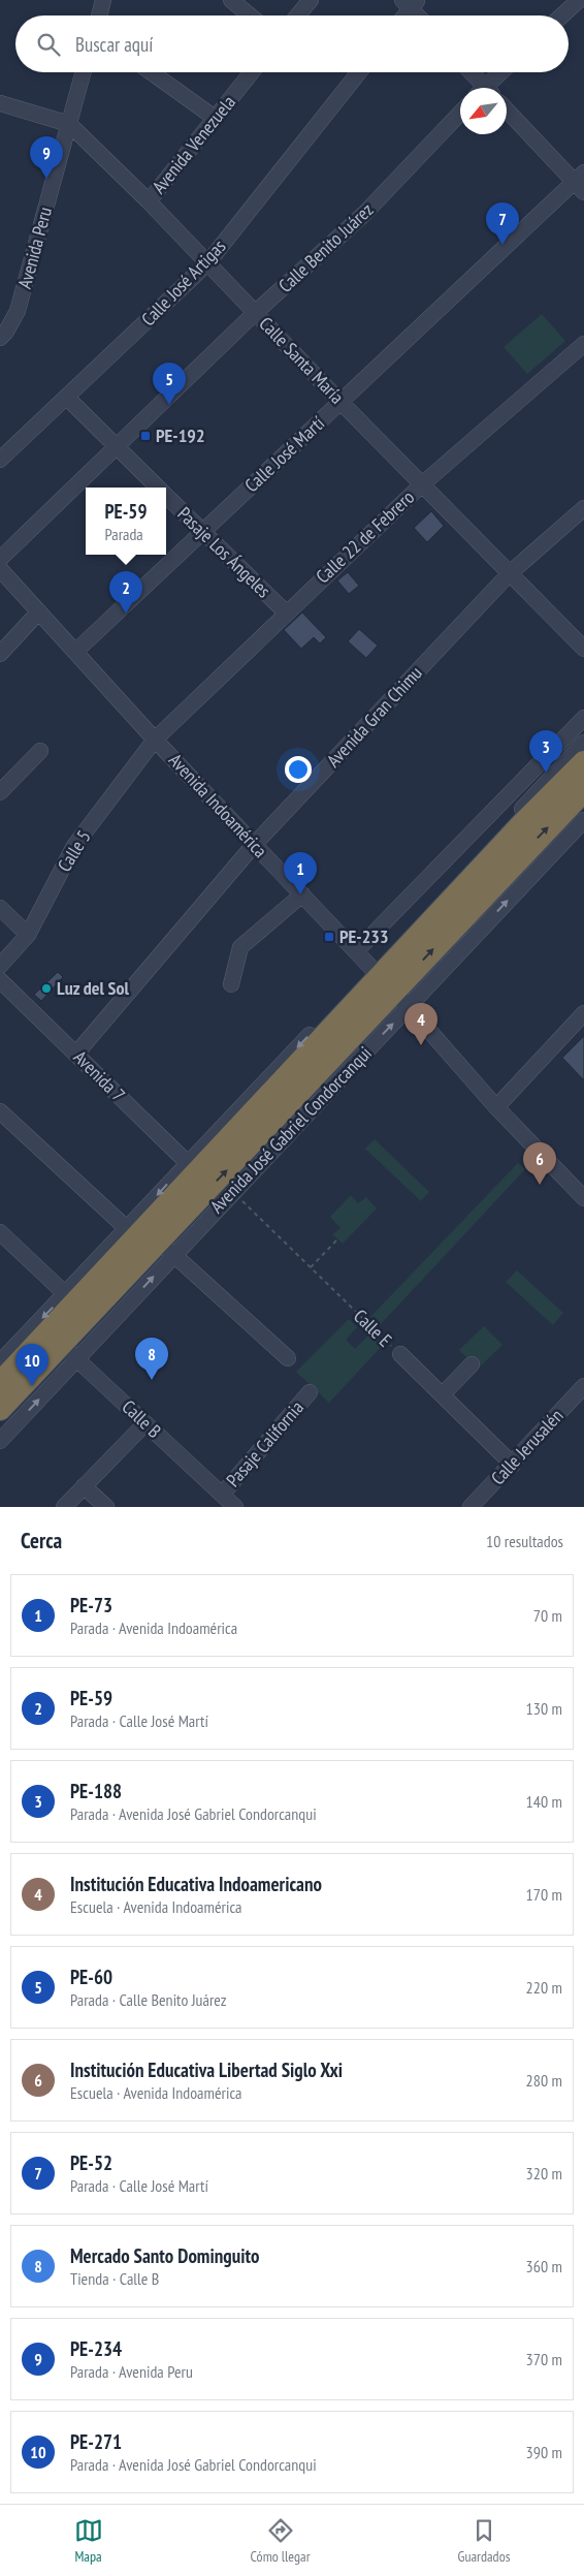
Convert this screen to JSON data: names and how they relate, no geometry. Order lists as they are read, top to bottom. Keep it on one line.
{"streets":{"highway":["Avenida José Gabriel Condorcanqui"],"street":["Avenida Venezuela","Avenida Peru","Calle Benito Juárez","Calle José Artigas","Calle Santa María","Calle José Martí","Calle 22 de Febrero","Pasaje Los Ángeles","Avenida Gran Chimu","Avenida Indoamérica","Calle 5","Avenida 7","Calle E","Calle B","Pasaje California","Calle Jerusalén"]},"crossings":[["Avenida Venezuela","Calle Santa María"],["Avenida Peru","Calle Santa María"],["Calle Benito Juárez","Calle Santa María"],["Calle Benito Juárez","Pasaje Los Ángeles"],["Calle José Artigas","Calle Santa María"],["Calle José Artigas","Pasaje Los Ángeles"],["Calle Santa María","Calle José Martí"],["Calle Santa María","Calle 22 de Febrero"],["Calle Santa María","Avenida Gran Chimu"],["Calle José Martí","Pasaje Los Ángeles"],["Calle José Martí","Avenida Indoamérica"],["Calle 22 de Febrero","Pasaje Los Ángeles"],["Calle 22 de Febrero","Avenida Indoamérica"],["Calle 22 de Febrero","Calle 5"],["Avenida Gran Chimu","Avenida Indoamérica"],["Avenida Gran Chimu","Avenida 7"],["Avenida Indoamérica","Calle 5"],["Avenida Indoamérica","Avenida José Gabriel Condorcanqui"],["Avenida 7","Avenida José Gabriel Condorcanqui"],["Avenida José Gabriel Condorcanqui","Calle E"],["Avenida José Gabriel Condorcanqui","Calle B"],["Calle E","Calle Jerusalén"],["Calle B","Pasaje California"]],"places":{"transit":["PE-192","PE-233"],"other":["Luz del Sol"]},"north":"bottom left","page":{"search":"Buscar aquí","pins":["9","7","5","2","3","1","4","6","8","10"],"popup":["PE-59","Parada"],"heading":["Cerca","10 resultados"],"list":[{"mark":"1","name":"PE-73","note":"Parada · Avenida Indoamérica","value":"70 m"},{"mark":"2","name":"PE-59","note":"Parada · Calle José Martí","value":"130 m"},{"mark":"3","name":"PE-188","note":"Parada · Avenida José Gabriel Condorcanqui","value":"140 m"},{"mark":"4","name":"Institución Educativa Indoamericano","note":"Escuela · Avenida Indoamérica","value":"170 m"},{"mark":"5","name":"PE-60","note":"Parada · Calle Benito Juárez","value":"220 m"},{"mark":"6","name":"Institución Educativa Libertad Siglo Xxi","note":"Escuela · Avenida Indoamérica","value":"280 m"},{"mark":"7","name":"PE-52","note":"Parada · Calle José Martí","value":"320 m"},{"mark":"8","name":"Mercado Santo Dominguito","note":"Tienda · Calle B","value":"360 m"},{"mark":"9","name":"PE-234","note":"Parada · Avenida Peru","value":"370 m"},{"mark":"10","name":"PE-271","note":"Parada · Avenida José Gabriel Condorcanqui","value":"390 m"}],"nav":["Mapa","Cómo llegar","Guardados"]}}
